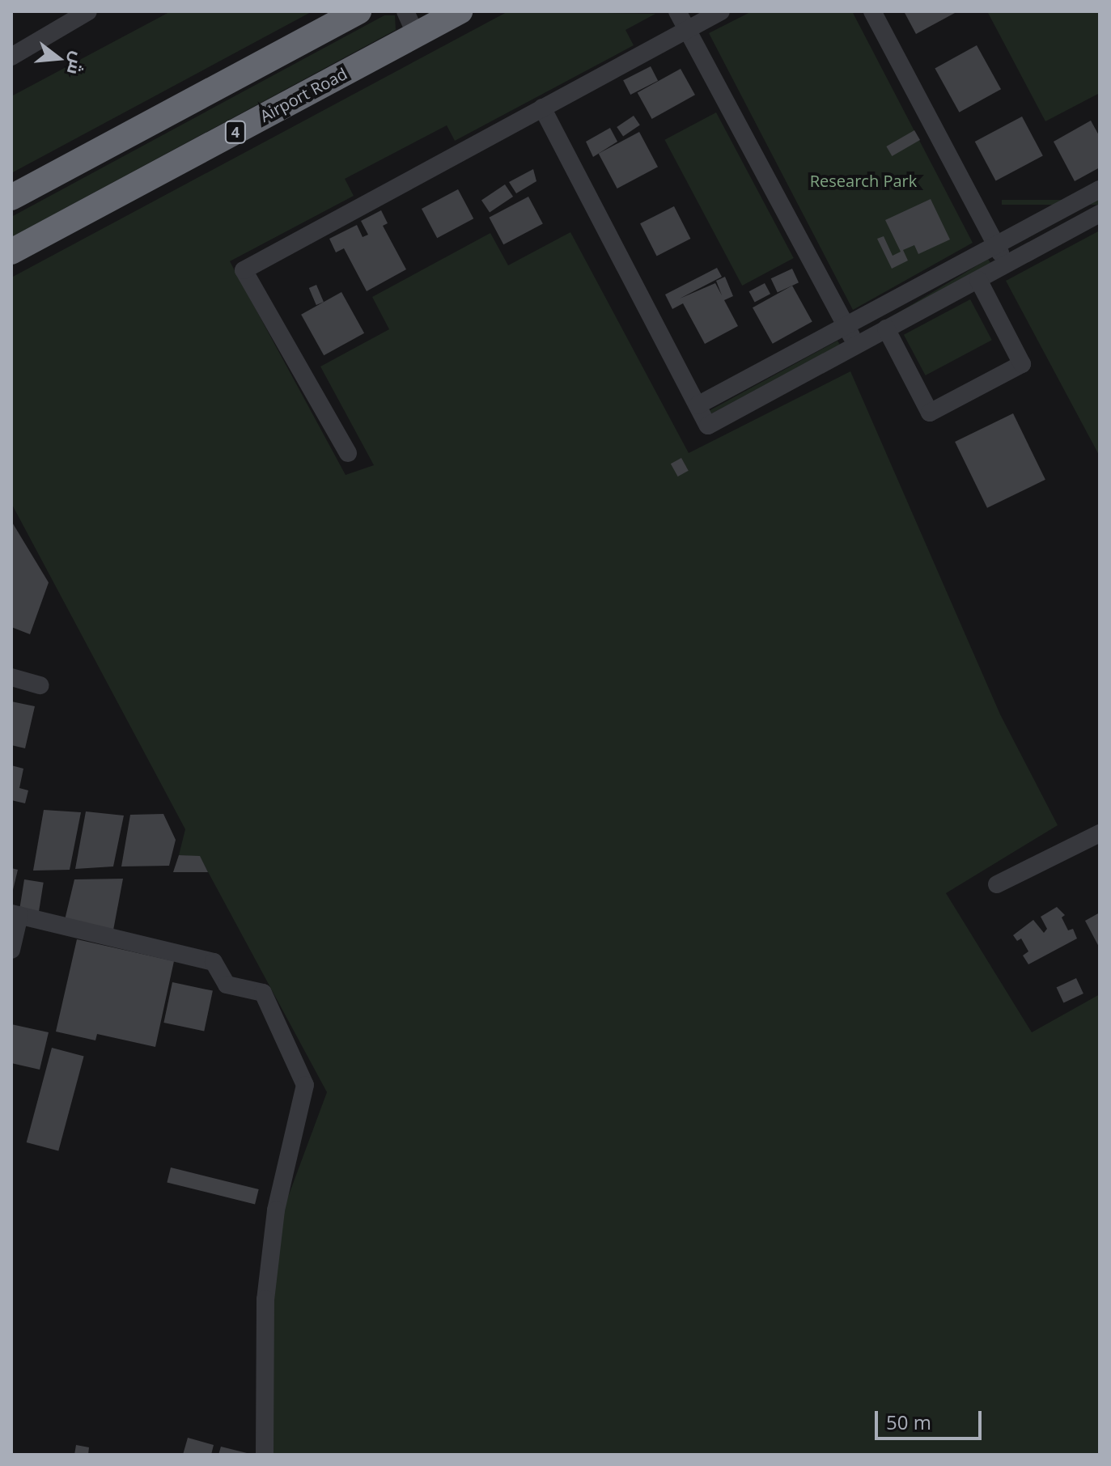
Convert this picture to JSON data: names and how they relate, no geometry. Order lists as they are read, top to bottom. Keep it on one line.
{"streets":{"highway":["Airport Road","4"]},"parks":["Research Park"],"scale_bar":"50 m","north":"right"}
